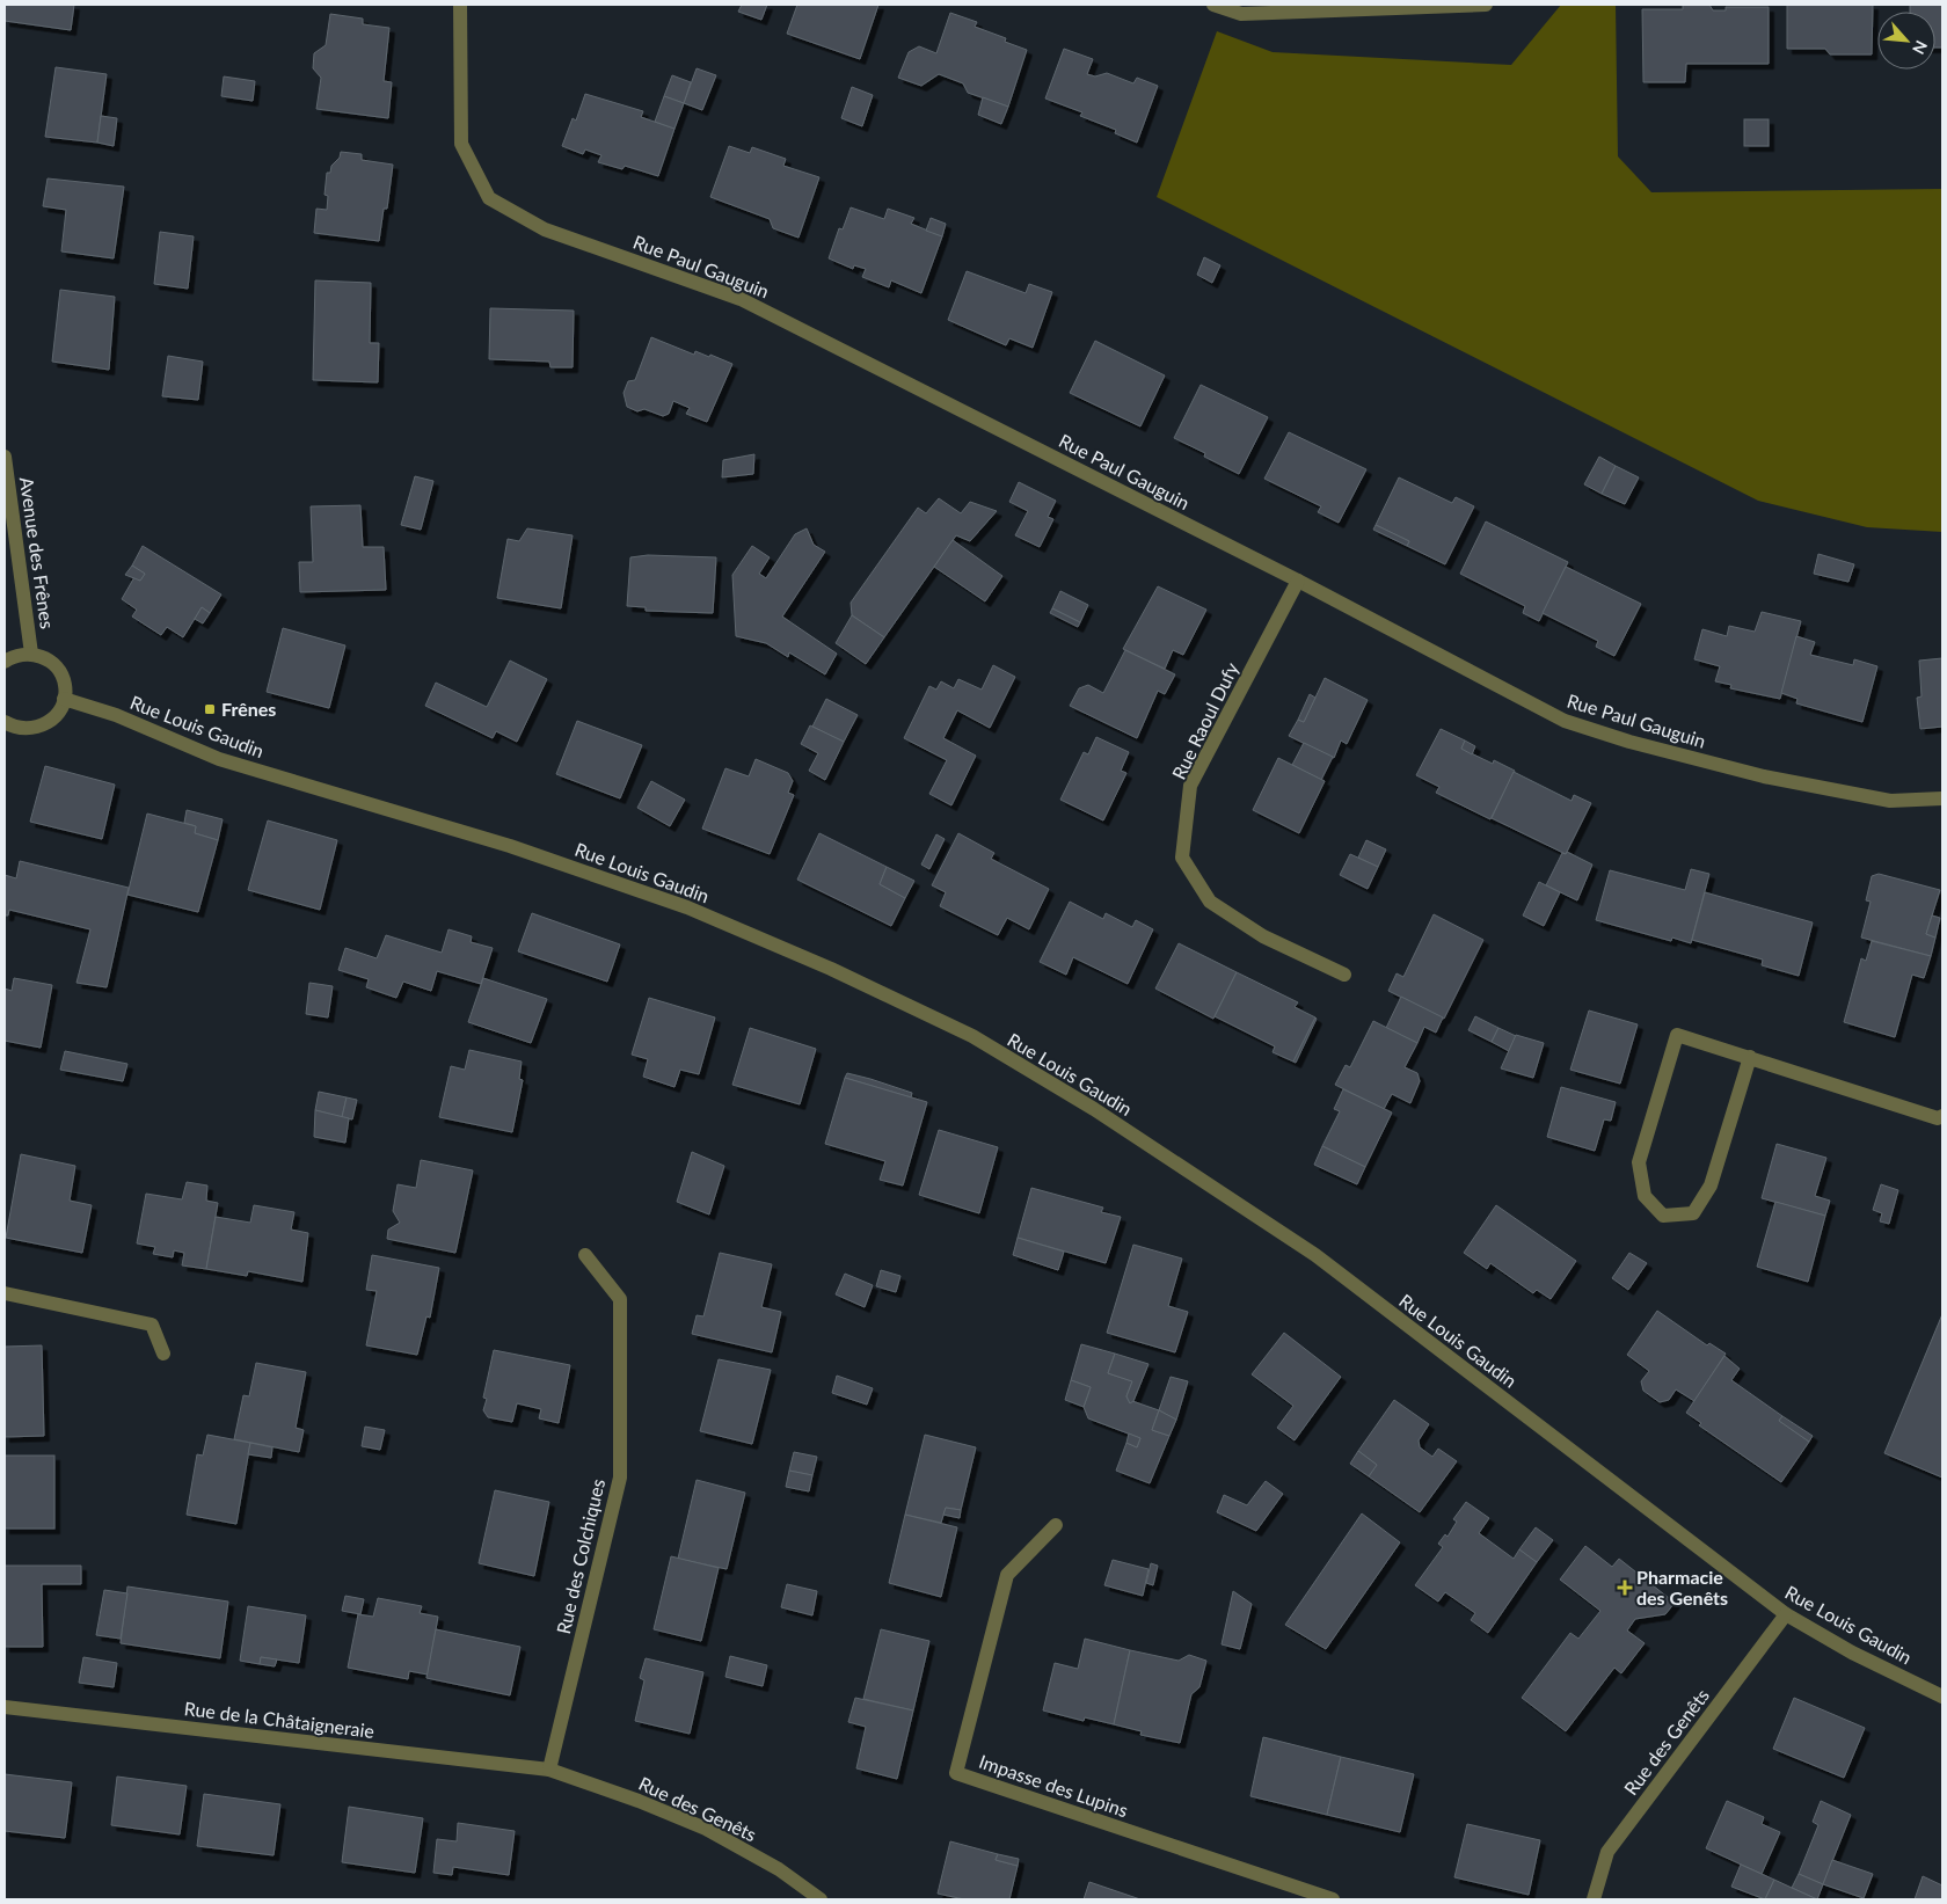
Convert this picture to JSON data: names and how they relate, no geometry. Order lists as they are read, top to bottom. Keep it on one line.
{"streets":{"street":["Rue Paul Gauguin","Avenue des Frênes","Rue Raoul Dufy","Rue Louis Gaudin","Rue des Colchiques","Rue de la Châtaigneraie","Rue des Genêts","Impasse des Lupins"]},"crossings":[["Rue Paul Gauguin","Rue Raoul Dufy"],["Rue Louis Gaudin","Rue des Genêts"],["Rue des Colchiques","Rue de la Châtaigneraie"],["Rue des Colchiques","Rue des Genêts"],["Rue de la Châtaigneraie","Rue des Genêts"]],"places":{"transit":["Frênes"],"health":["Pharmacie des Genêts"]},"north":"bottom right"}
